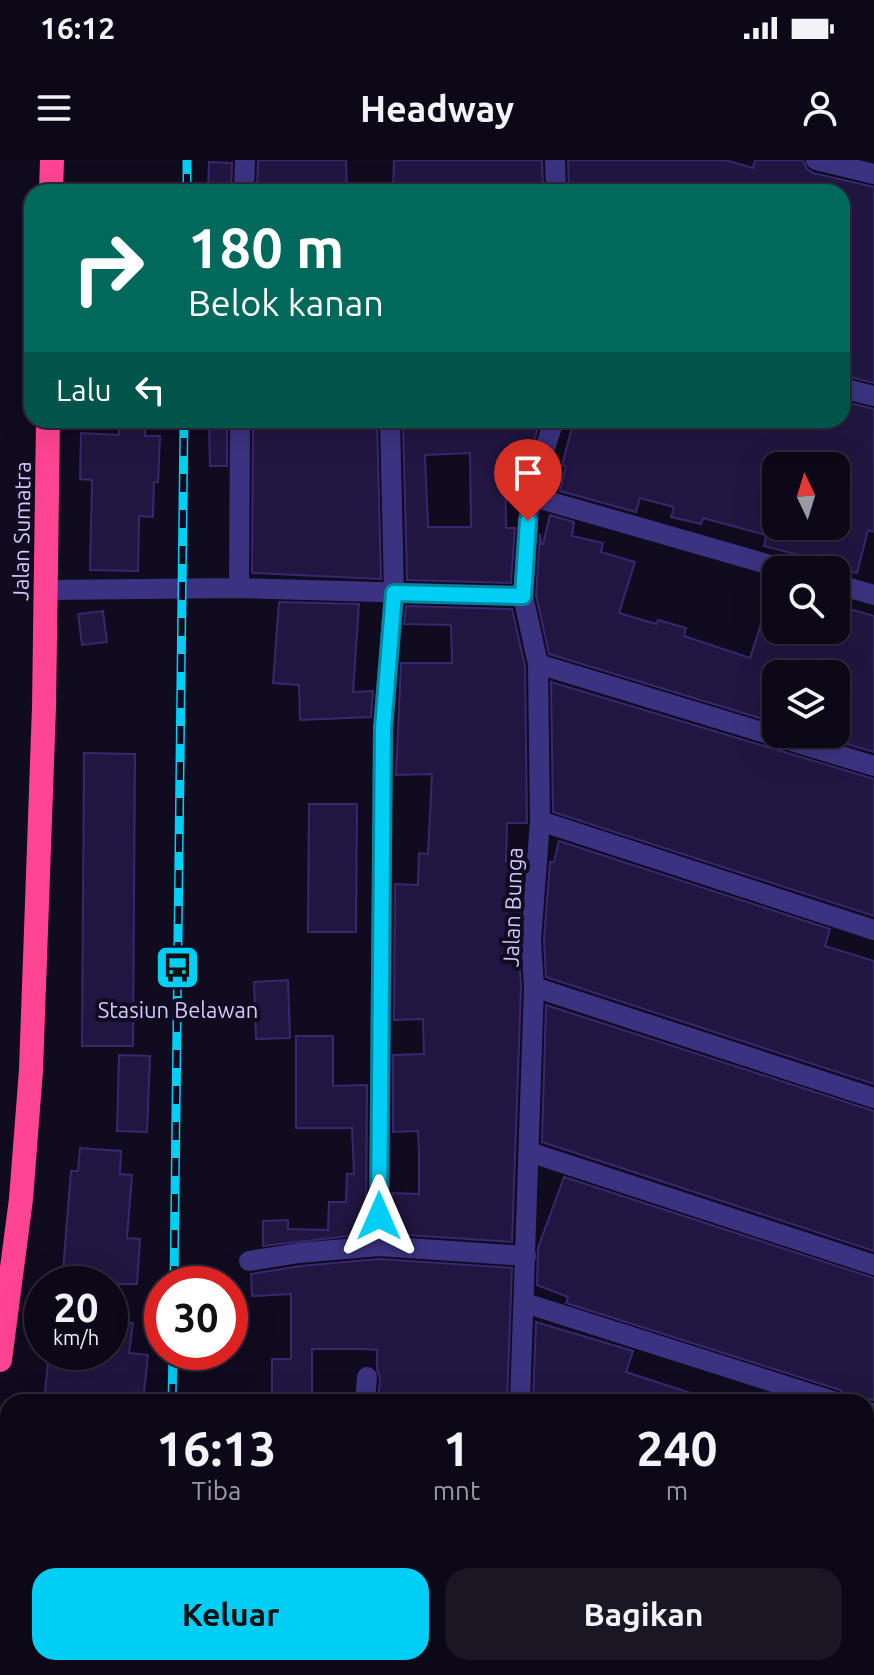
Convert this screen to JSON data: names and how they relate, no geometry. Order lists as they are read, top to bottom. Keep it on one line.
{"streets":{"highway":["Jalan Sumatra"],"street":["Jalan Bunga"]},"places":{"bus stop":["Stasiun Belawan"]},"north":"top","page":{"status":"16:12","header":"Headway","turn":["180 m","Belok kanan"],"then":"Lalu","speed":"20 km/h","limit":"30","eta":["16:13","Tiba","1","mnt","240","m"],"buttons":["Keluar","Bagikan"]}}
